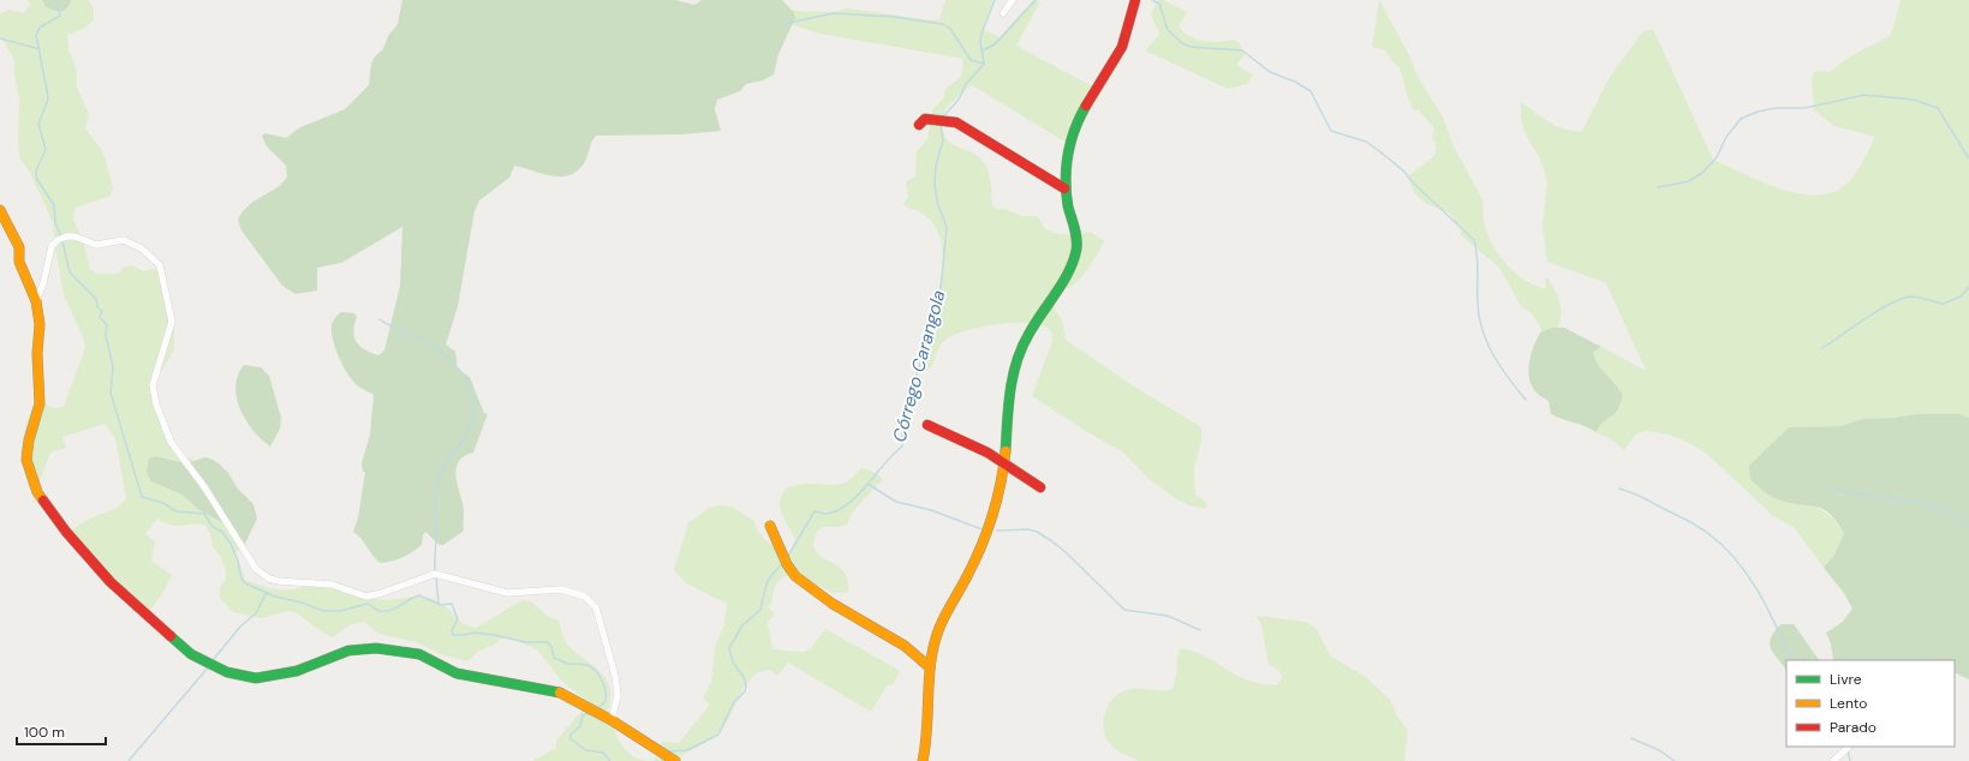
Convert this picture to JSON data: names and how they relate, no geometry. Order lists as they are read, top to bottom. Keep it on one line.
{"water":["Córrego Carangola"],"legend":["Livre","Lento","Parado"],"scale_bar":"100 m"}
